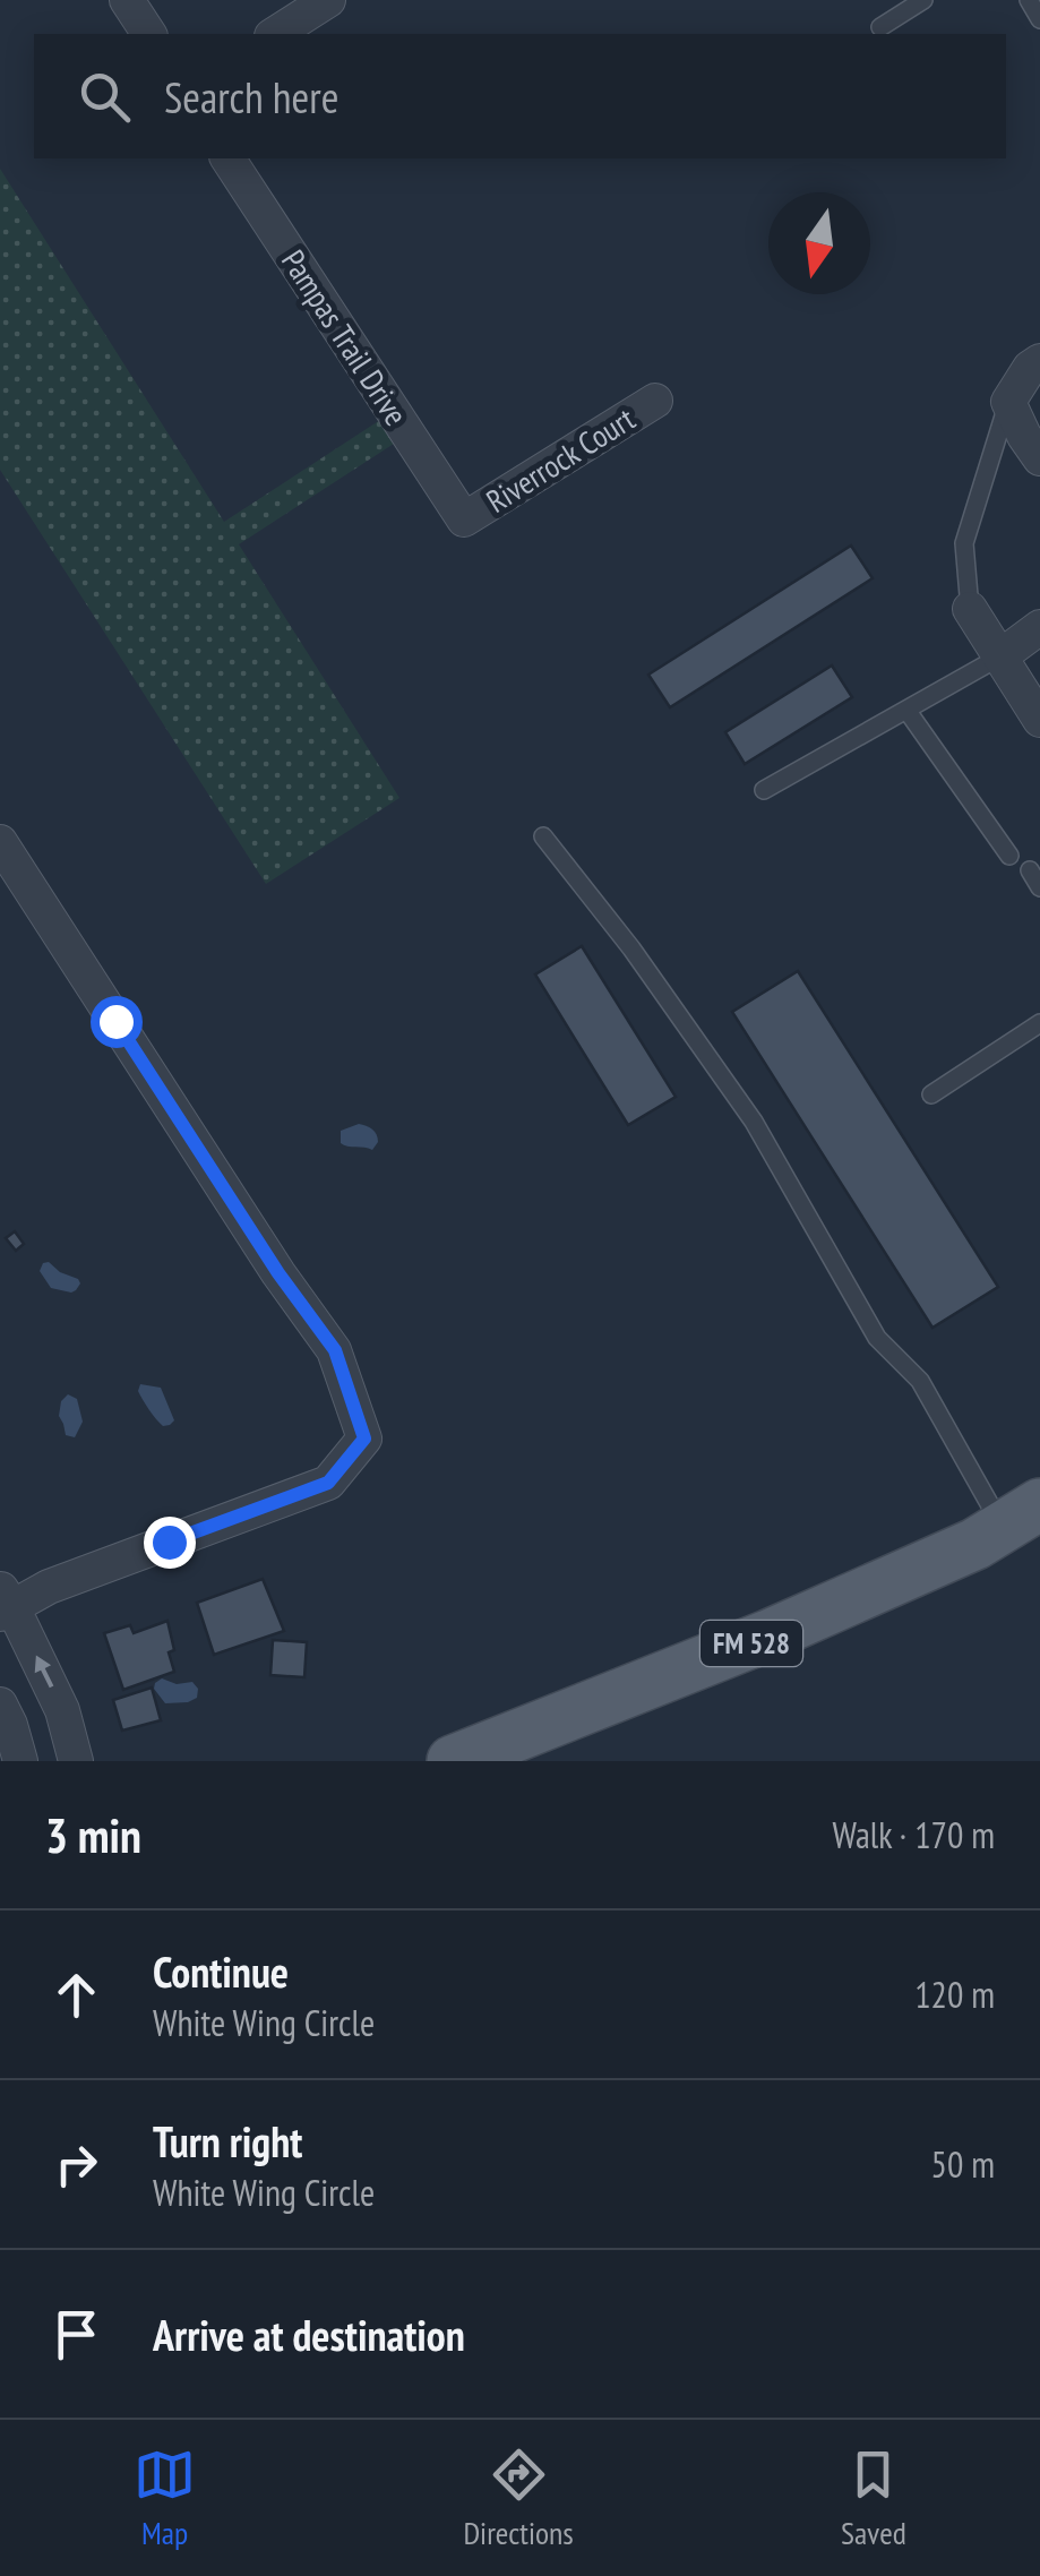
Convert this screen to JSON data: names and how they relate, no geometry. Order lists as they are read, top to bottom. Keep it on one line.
{"streets":{"main road":["FM 528"],"street":["Pampas Trail Drive","Riverrock Court"]},"crossings":[["Pampas Trail Drive","Riverrock Court"]],"north":"bottom","page":{"search":"Search here","heading":["3 min","Walk · 170 m"],"list":[["Continue","White Wing Circle","120 m"],["Turn right","White Wing Circle","50 m"],"Arrive at destination"],"nav":["Map","Directions","Saved"]}}
